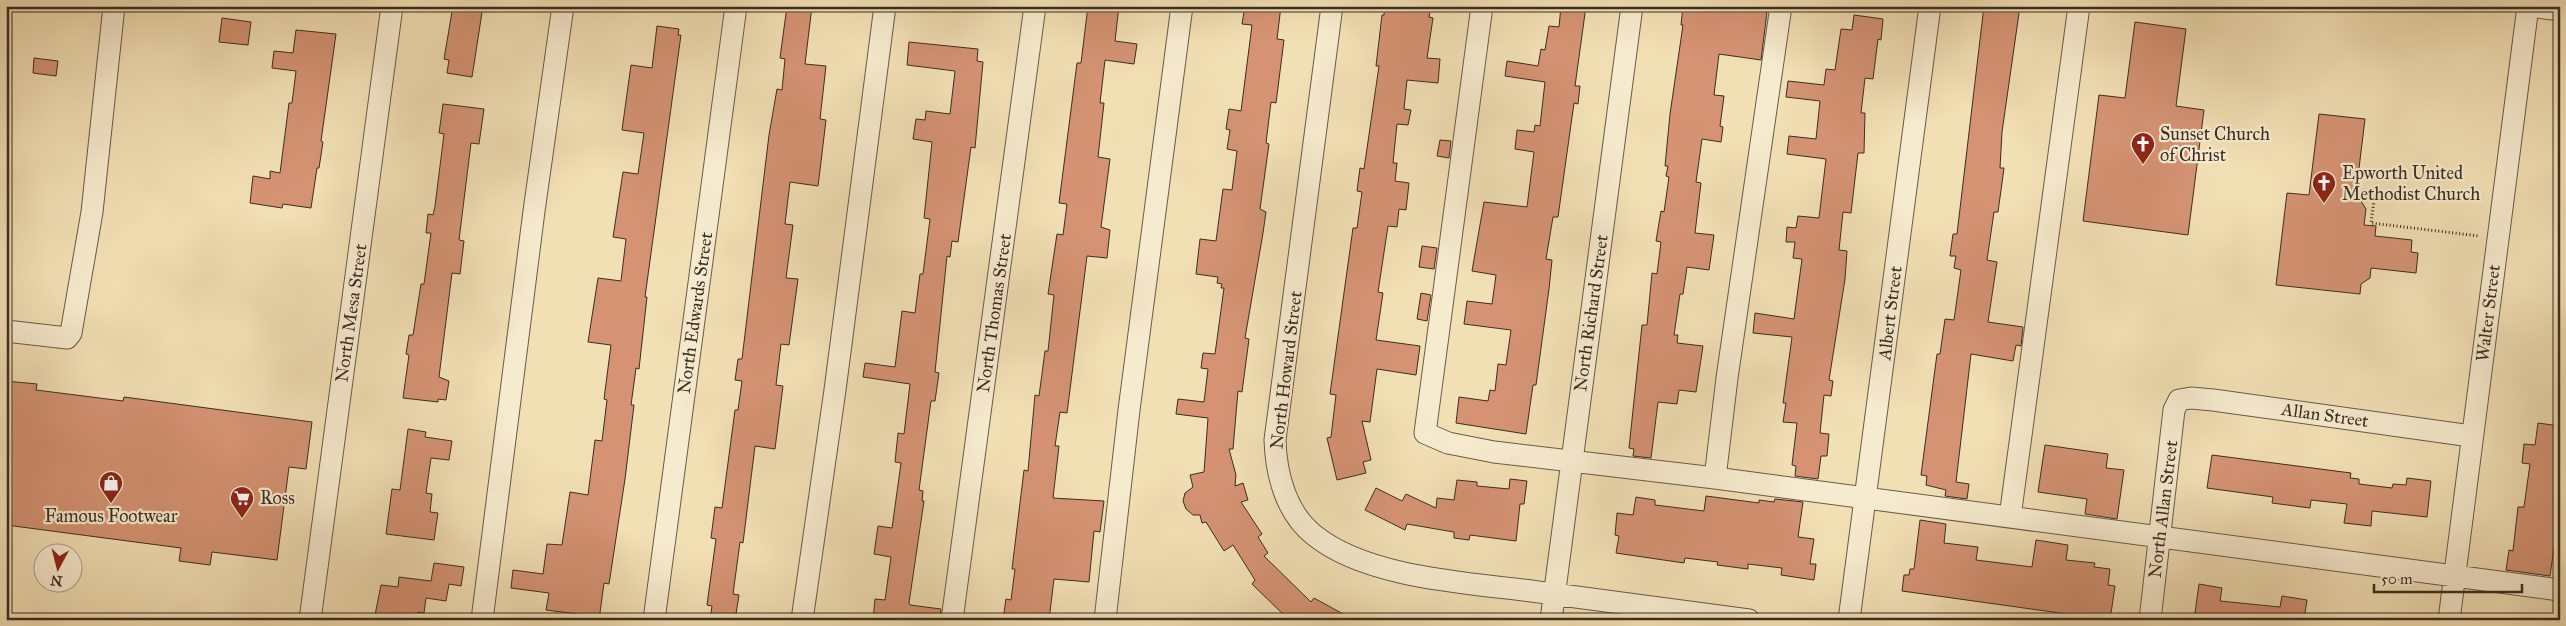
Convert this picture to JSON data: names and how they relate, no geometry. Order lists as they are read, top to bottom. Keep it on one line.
{"streets":{"street":["North Mesa Street","North Edwards Street","North Thomas Street","North Richard Street","Albert Street","Walter Street","North Howard Street","Allan Street","North Allan Street"]},"crossings":[["North Richard Street","North Howard Street"],["Walter Street","Allan Street"],["Allan Street","North Allan Street"]],"places":{"church":["Sunset Church of Christ","Epworth United Methodist Church"],"shop":["Famous Footwear"],"supermarket":["Ross"]},"scale_bar":"50 m","north":"bottom"}
